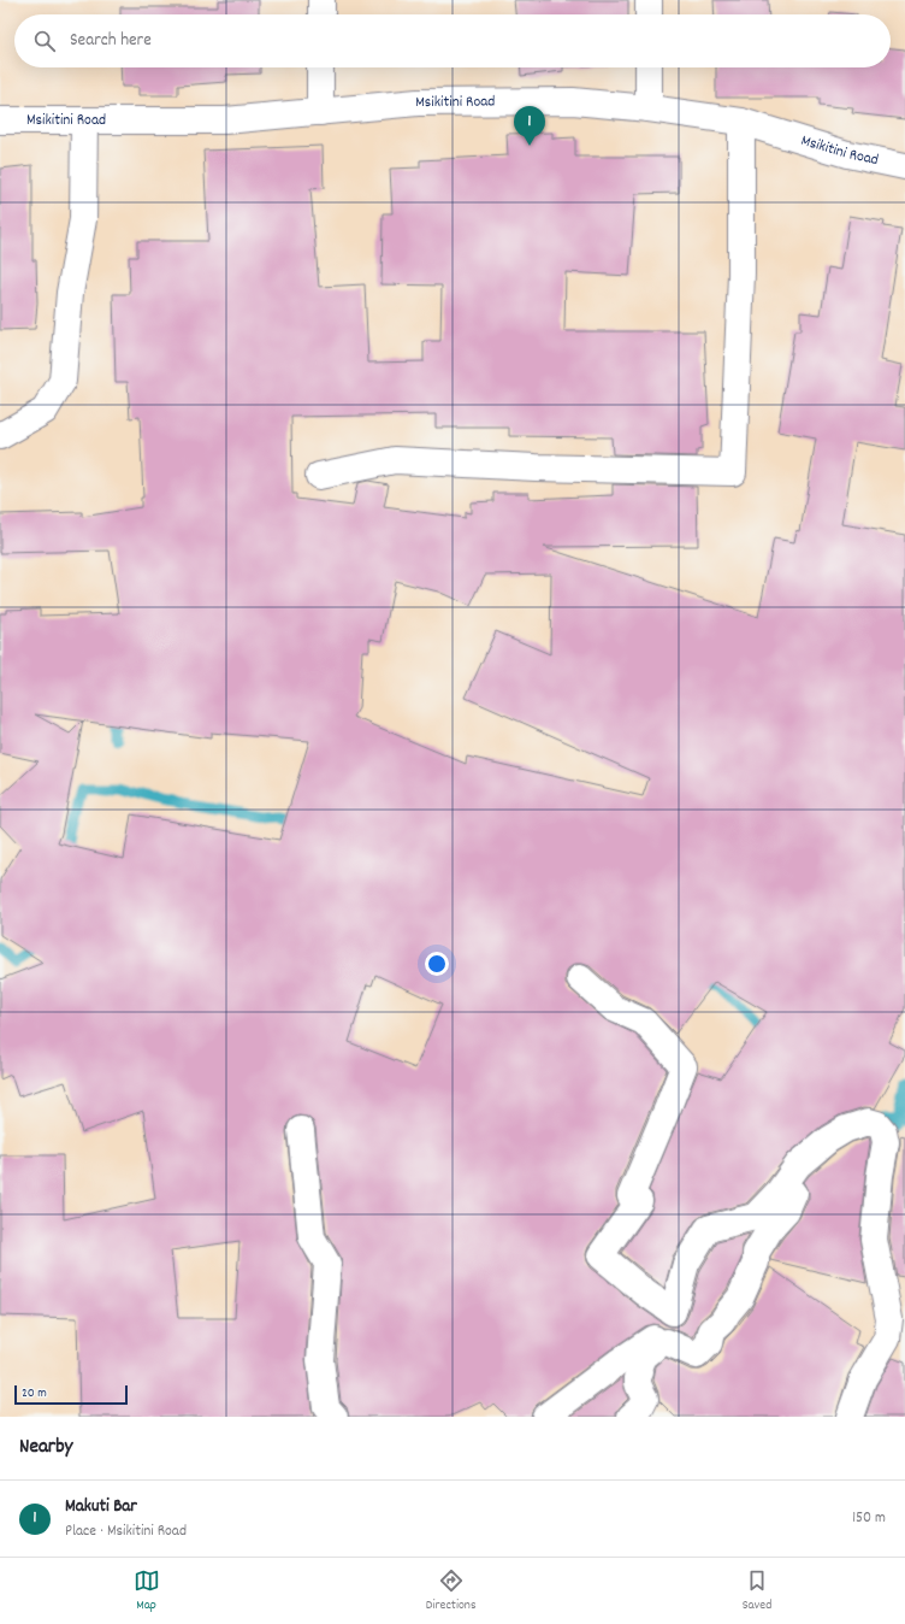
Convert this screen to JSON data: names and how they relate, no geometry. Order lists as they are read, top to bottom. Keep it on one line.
{"streets":{"street":["Msikitini Road"]},"scale_bar":"20 m","page":{"search":"Search here","pins":"1","scale":"20 m","heading":"Nearby","list":[{"mark":"1","name":"Makuti Bar","note":"Place · Msikitini Road","value":"150 m"}],"nav":["Map","Directions","Saved"]}}
